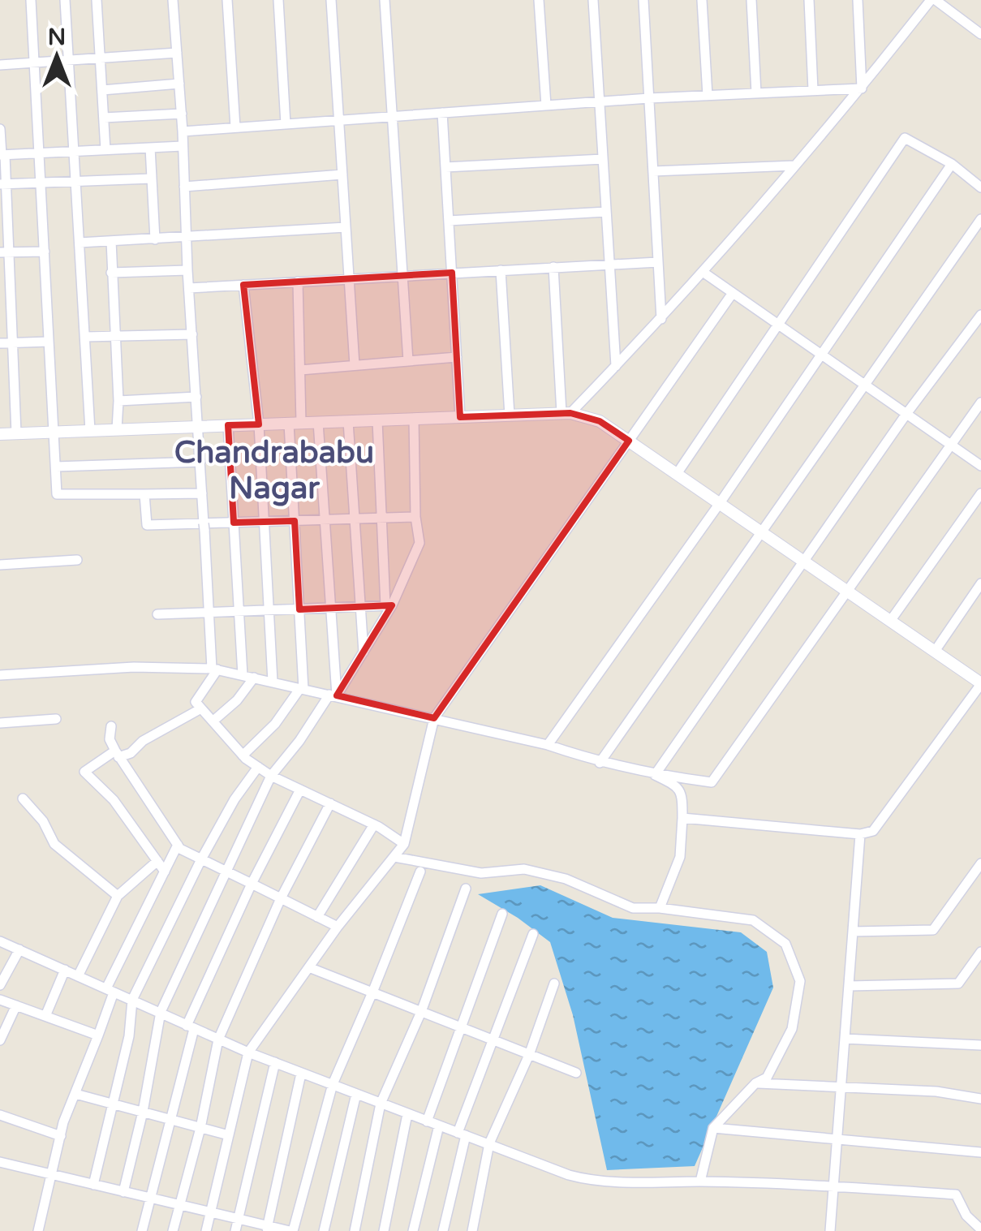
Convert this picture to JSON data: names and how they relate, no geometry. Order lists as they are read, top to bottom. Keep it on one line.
{"districts":["Chandrababu Nagar"],"north":"top"}
